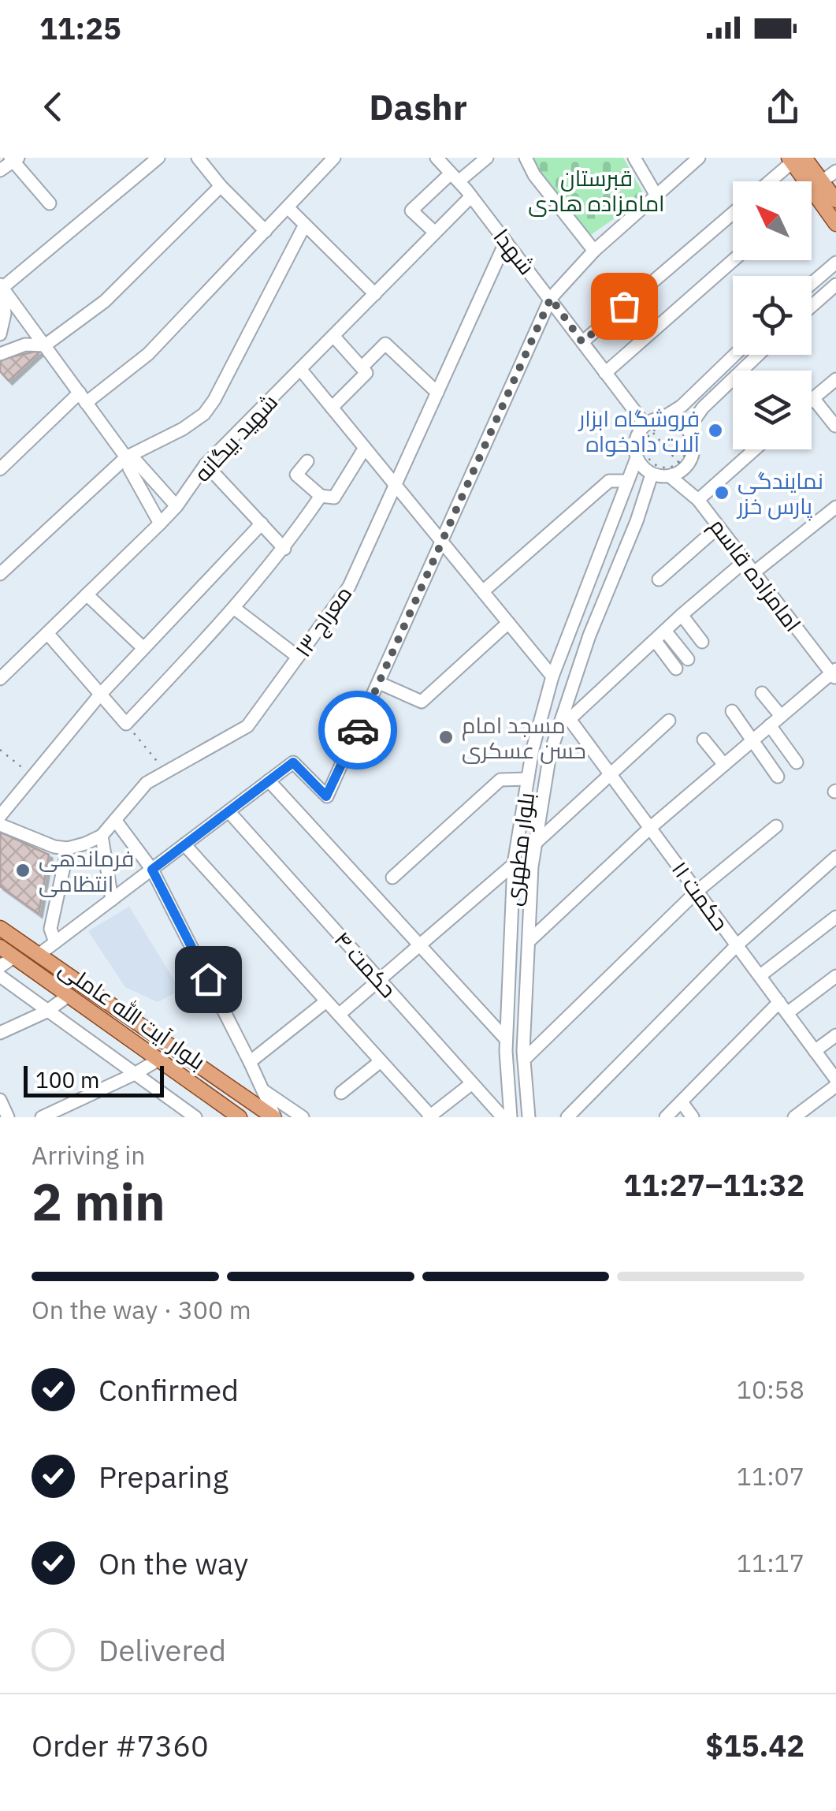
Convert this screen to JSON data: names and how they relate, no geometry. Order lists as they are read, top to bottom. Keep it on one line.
{"streets":{"main road":["بلوار آیت‌ الله عاملی"],"street":["شهدا","شهید بیگانه","امامزاده قاسم","معراج ۱۳","بلوار مطهری","حکمت ۱۱","حکمت ۴"]},"crossings":[["شهدا","شهید بیگانه"],["شهدا","معراج ۱۳"],["شهدا","بلوار مطهری"],["بلوار مطهری","حکمت ۱۱"]],"parks":["قبرستان امامزاده هادی"],"places":["فروشگاه ابزار آلات دادخواه","نمایندگی پارس خزر","مسجد امام حسن عسکری","فرماندهی انتظامی"],"scale_bar":"100 m","north":"top left","page":{"status":"11:25","header":"Dashr","scale":"100 m","heading":["2 min","Arriving in","11:27–11:32"],"panel":["Order #7360","$15.42"],"bar":"On the way · 300 m","list":[["Confirmed","10:58"],["Preparing","11:07"],["On the way","11:17"],"Delivered"]}}
